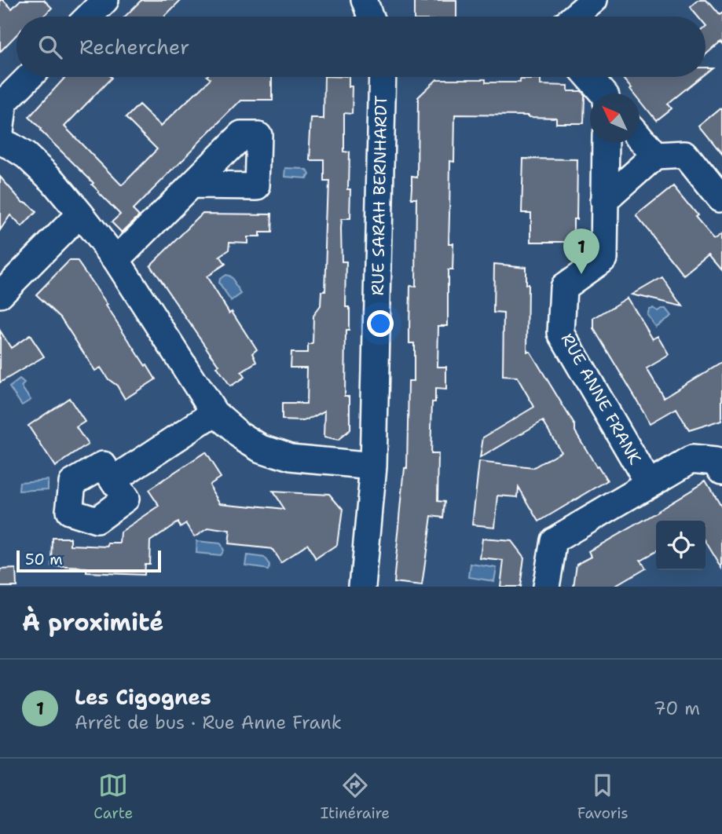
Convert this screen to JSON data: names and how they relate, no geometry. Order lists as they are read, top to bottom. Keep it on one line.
{"streets":{"street":["RUE SARAH BERNHARDT","RUE ANNE FRANK"]},"scale_bar":"50 m","north":"top left","page":{"search":"Rechercher","pins":"1","scale":"50 m","heading":"À proximité","list":[{"mark":"1","name":"Les Cigognes","note":"Arrêt de bus · Rue Anne Frank","value":"70 m"}],"nav":["Carte","Itinéraire","Favoris"]}}
